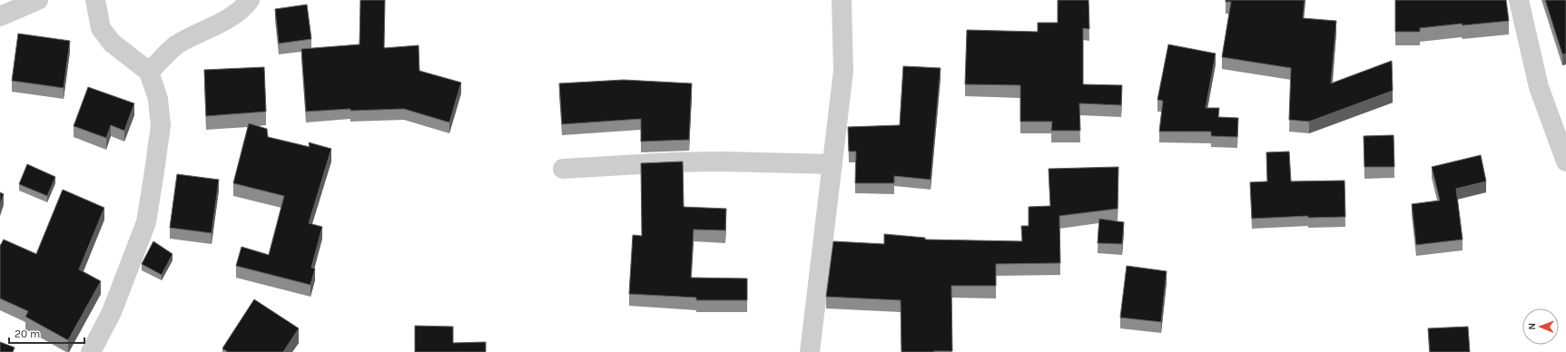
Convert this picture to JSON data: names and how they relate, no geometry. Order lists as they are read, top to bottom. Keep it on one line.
{"scale_bar":"20 m","north":"left"}
